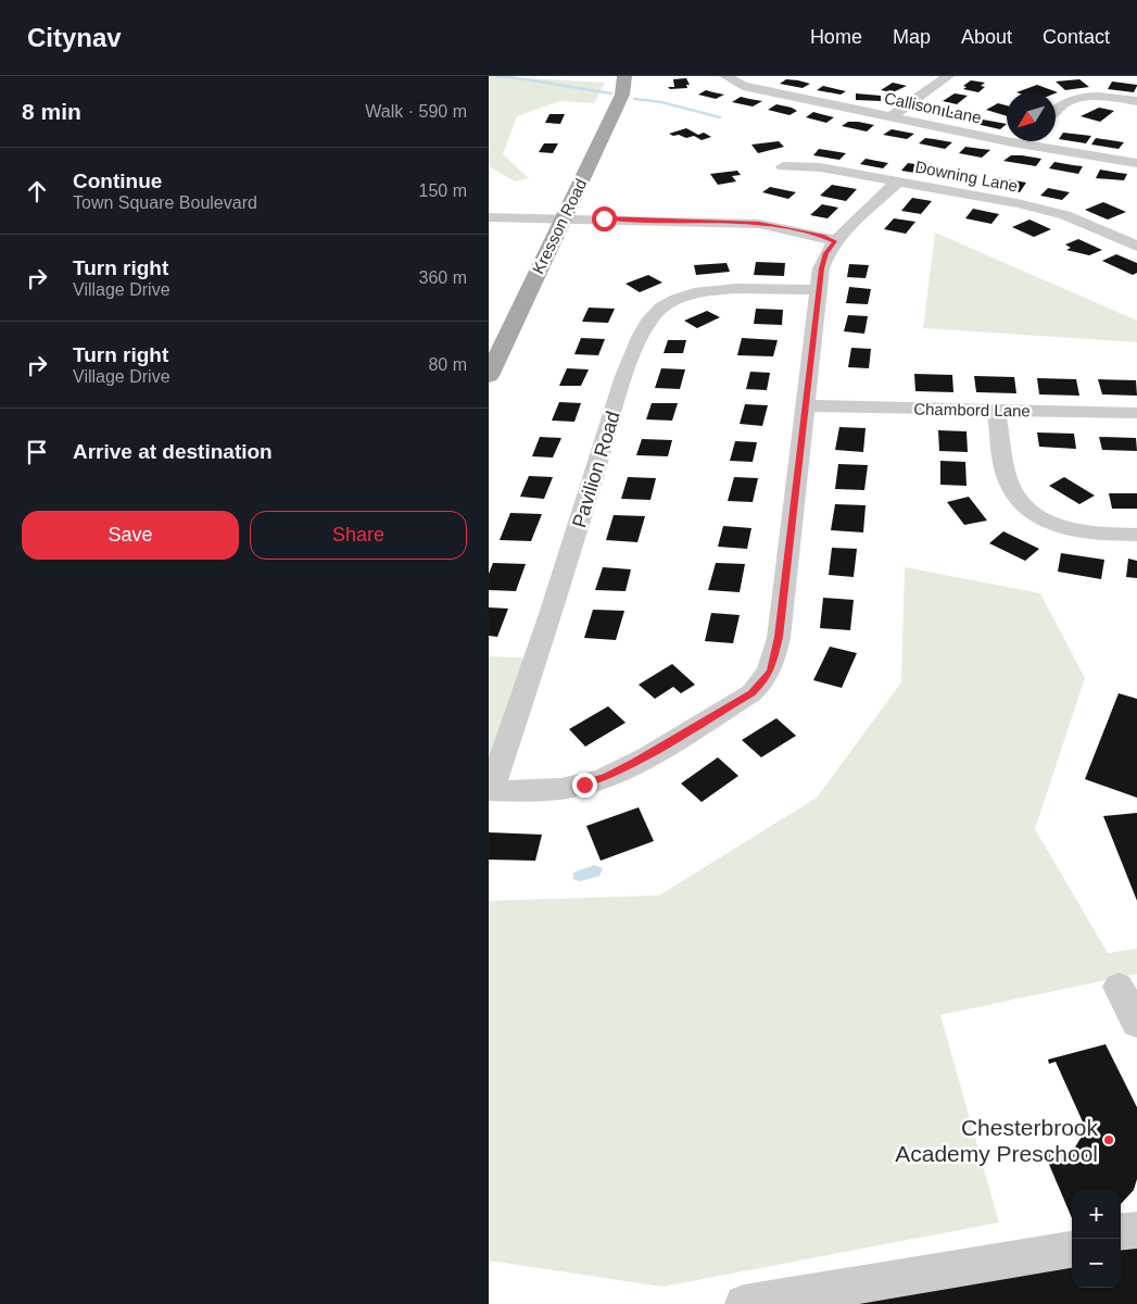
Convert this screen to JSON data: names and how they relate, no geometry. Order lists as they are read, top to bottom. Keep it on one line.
{"streets":{"main road":["Kresson Road"],"street":["Callison Lane","Downing Lane","Chambord Lane","Pavilion Road"]},"places":["Chesterbrook Academy Preschool"],"north":"bottom left","page":{"header":"Citynav","nav":["Home","Map","About","Contact"],"heading":["8 min","Walk · 590 m"],"list":[["Continue","Town Square Boulevard","150 m"],["Turn right","Village Drive","360 m"],["Turn right","Village Drive","80 m"],"Arrive at destination"],"buttons":["Save","Share"],"map_buttons":["+","−"]}}
